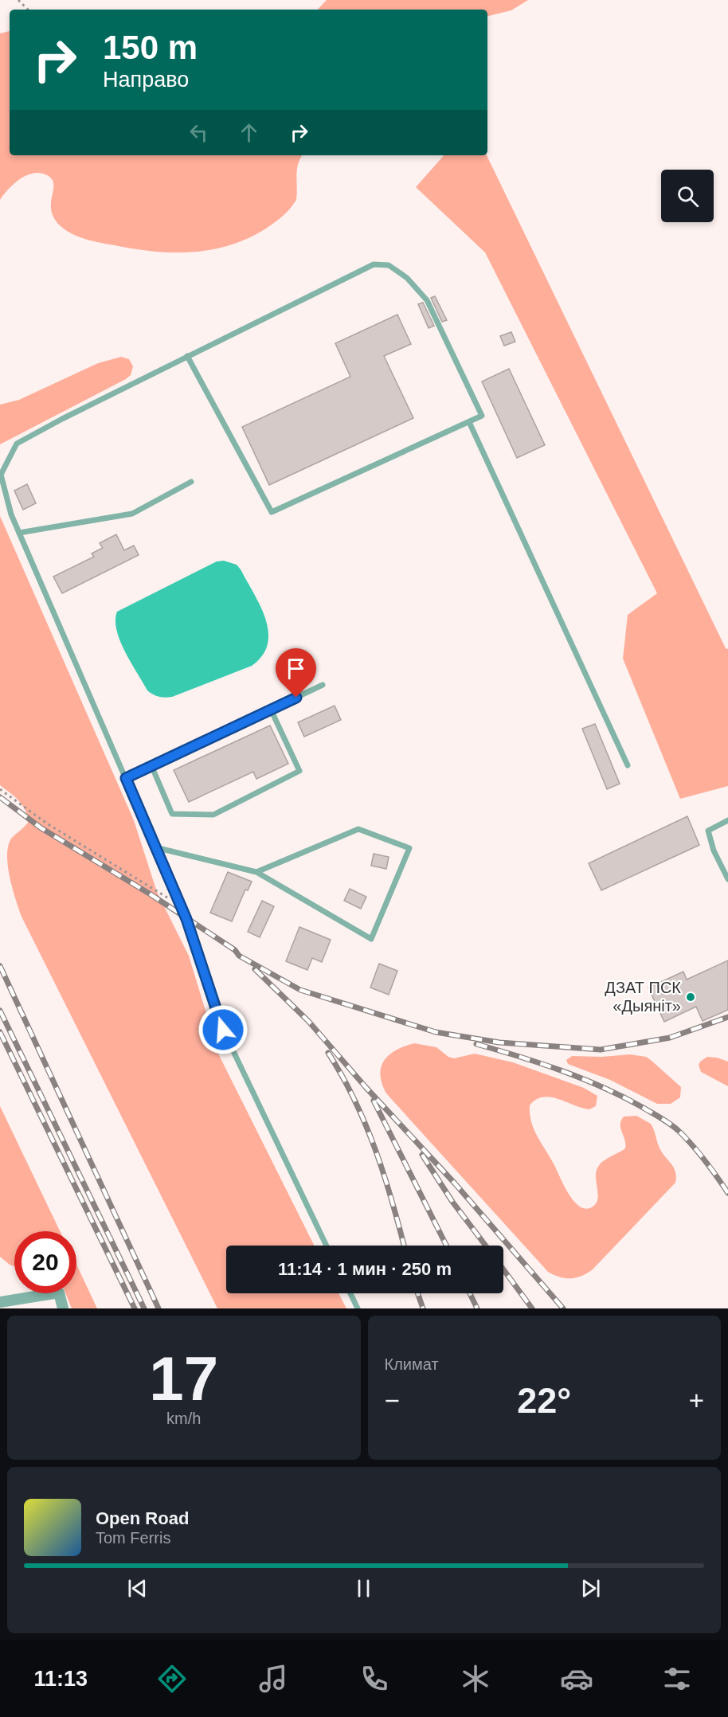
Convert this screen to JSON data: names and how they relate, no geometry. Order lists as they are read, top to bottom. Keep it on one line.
{"places":["ДЗАТ ПСК «Дыяніт»"],"page":{"turn":["150 m","Направо"],"limit":"20","trip":"11:14 · 1 мин · 250 m","tile":[["17","km/h"],"Климат"],"heat":["−","22°","+"],"song":["Open Road","Tom Ferris"],"tabs":"11:13"}}
